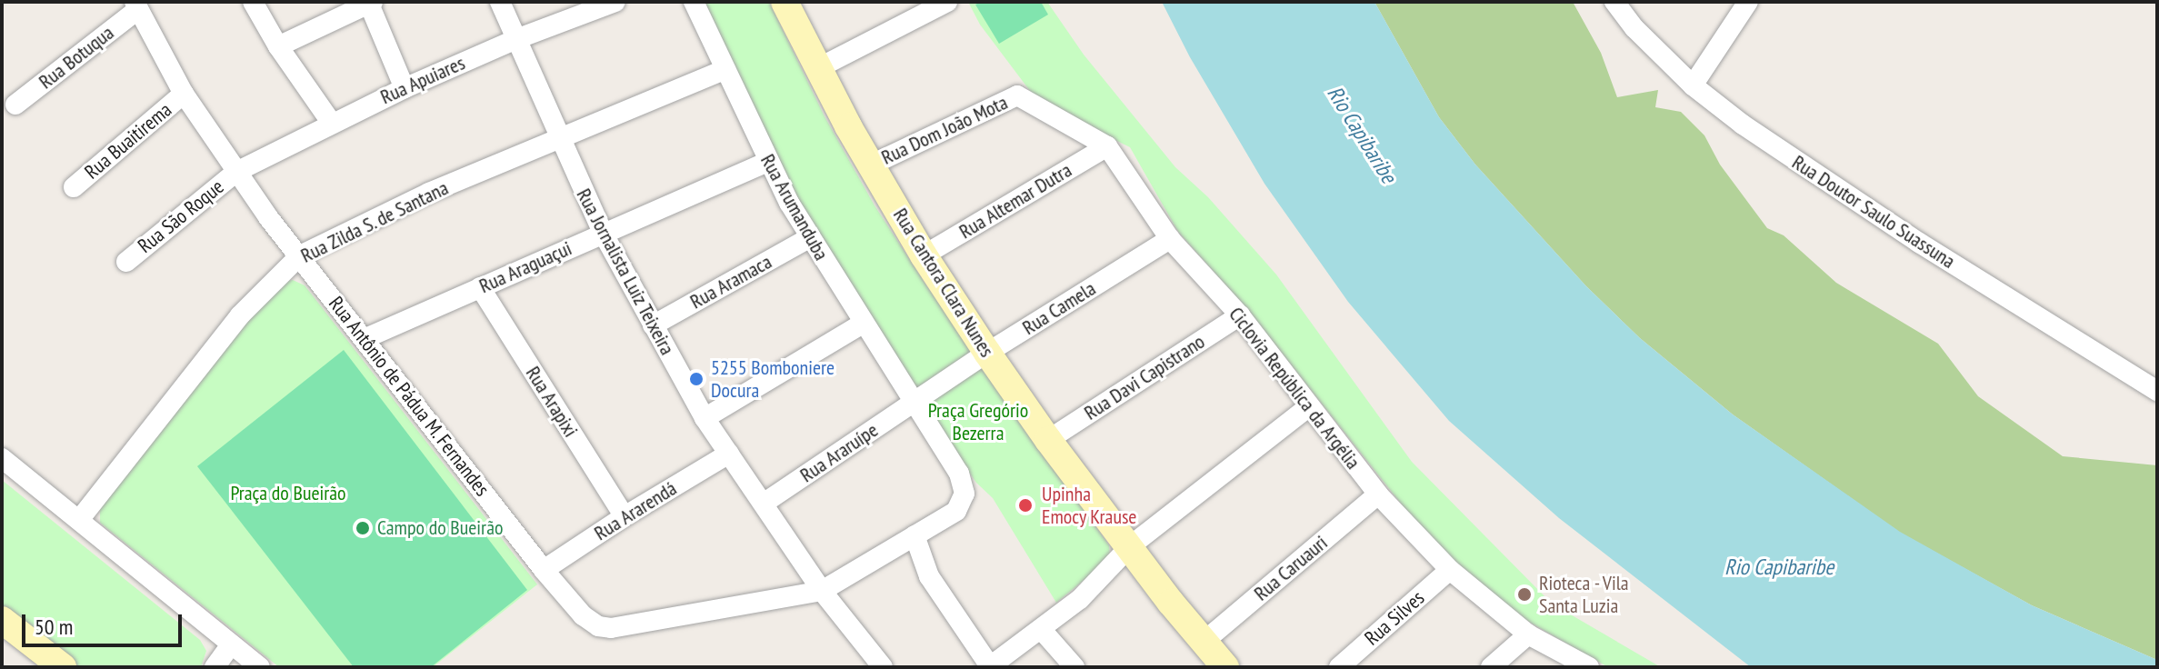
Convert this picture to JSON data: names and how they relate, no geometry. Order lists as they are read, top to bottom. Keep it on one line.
{"streets":{"street":["Rua Botuqua","Rua Apuiares","Rua Dom João Mota","Rua Buaitirema","Rua Altemar Dutra","Rua Arumanduba","Rua Doutor Saulo Suassuna","Rua São Roque","Rua Zilda S. de Santana","Rua Araguaçui","Rua Jornalista Luiz Teixeira","Rua Aramaca","Rua Cantora Clara Nunes","Rua Camela","Rua Davi Capistrano","Ciclovia República da Argélia","Rua Antônio de Pádua M. Fernandes","Rua Arapixi","Rua Araruípe","Rua Ararendá","Rua Caruauri","Rua Silves"]},"crossings":[["Rua Botuqua","Rua Antônio de Pádua M. Fernandes"],["Rua Apuiares","Rua São Roque"],["Rua Apuiares","Rua Jornalista Luiz Teixeira"],["Rua Apuiares","Rua Antônio de Pádua M. Fernandes"],["Rua Dom João Mota","Rua Cantora Clara Nunes"],["Rua Dom João Mota","Ciclovia República da Argélia"],["Rua Buaitirema","Rua Antônio de Pádua M. Fernandes"],["Rua Altemar Dutra","Rua Cantora Clara Nunes"],["Rua Altemar Dutra","Ciclovia República da Argélia"],["Rua Arumanduba","Rua Zilda S. de Santana"],["Rua Arumanduba","Rua Araguaçui"],["Rua Arumanduba","Rua Aramaca"],["Rua Arumanduba","Rua Camela"],["Rua Arumanduba","Rua Antônio de Pádua M. Fernandes"],["Rua Arumanduba","Rua Araruípe"],["Rua São Roque","Rua Antônio de Pádua M. Fernandes"],["Rua Zilda S. de Santana","Rua Jornalista Luiz Teixeira"],["Rua Zilda S. de Santana","Rua Antônio de Pádua M. Fernandes"],["Rua Araguaçui","Rua Jornalista Luiz Teixeira"],["Rua Araguaçui","Rua Antônio de Pádua M. Fernandes"],["Rua Araguaçui","Rua Arapixi"],["Rua Jornalista Luiz Teixeira","Rua Aramaca"],["Rua Jornalista Luiz Teixeira","Rua Antônio de Pádua M. Fernandes"],["Rua Jornalista Luiz Teixeira","Rua Araruípe"],["Rua Jornalista Luiz Teixeira","Rua Ararendá"],["Rua Cantora Clara Nunes","Rua Camela"],["Rua Cantora Clara Nunes","Rua Davi Capistrano"],["Rua Cantora Clara Nunes","Rua Caruauri"],["Rua Camela","Ciclovia República da Argélia"],["Rua Camela","Rua Araruípe"],["Rua Davi Capistrano","Ciclovia República da Argélia"],["Ciclovia República da Argélia","Rua Caruauri"],["Ciclovia República da Argélia","Rua Silves"],["Rua Antônio de Pádua M. Fernandes","Rua Ararendá"],["Rua Arapixi","Rua Ararendá"]],"water":["Rio Capibaribe"],"parks":["Praça Gregório Bezerra","Praça do Bueirão"],"places":["5255 Bomboniere Docura","Upinha Emocy Krause","Campo do Bueirão","Rioteca - Vila Santa Luzia"],"scale_bar":"50 m"}
